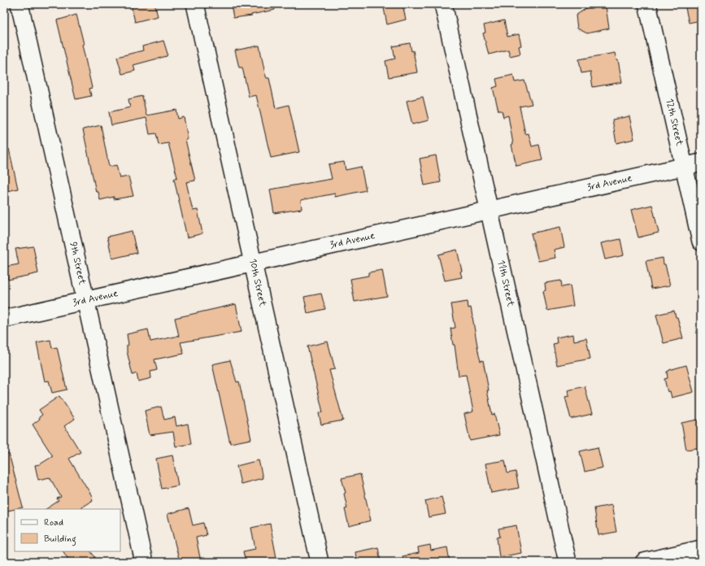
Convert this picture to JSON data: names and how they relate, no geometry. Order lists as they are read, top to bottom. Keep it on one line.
{"streets":{"street":["12th Street","3rd Avenue","9th Street","10th Street","11th Street"]},"crossings":[["12th Street","3rd Avenue"],["3rd Avenue","9th Street"],["3rd Avenue","10th Street"],["3rd Avenue","11th Street"]],"legend":["Road","Building"]}
